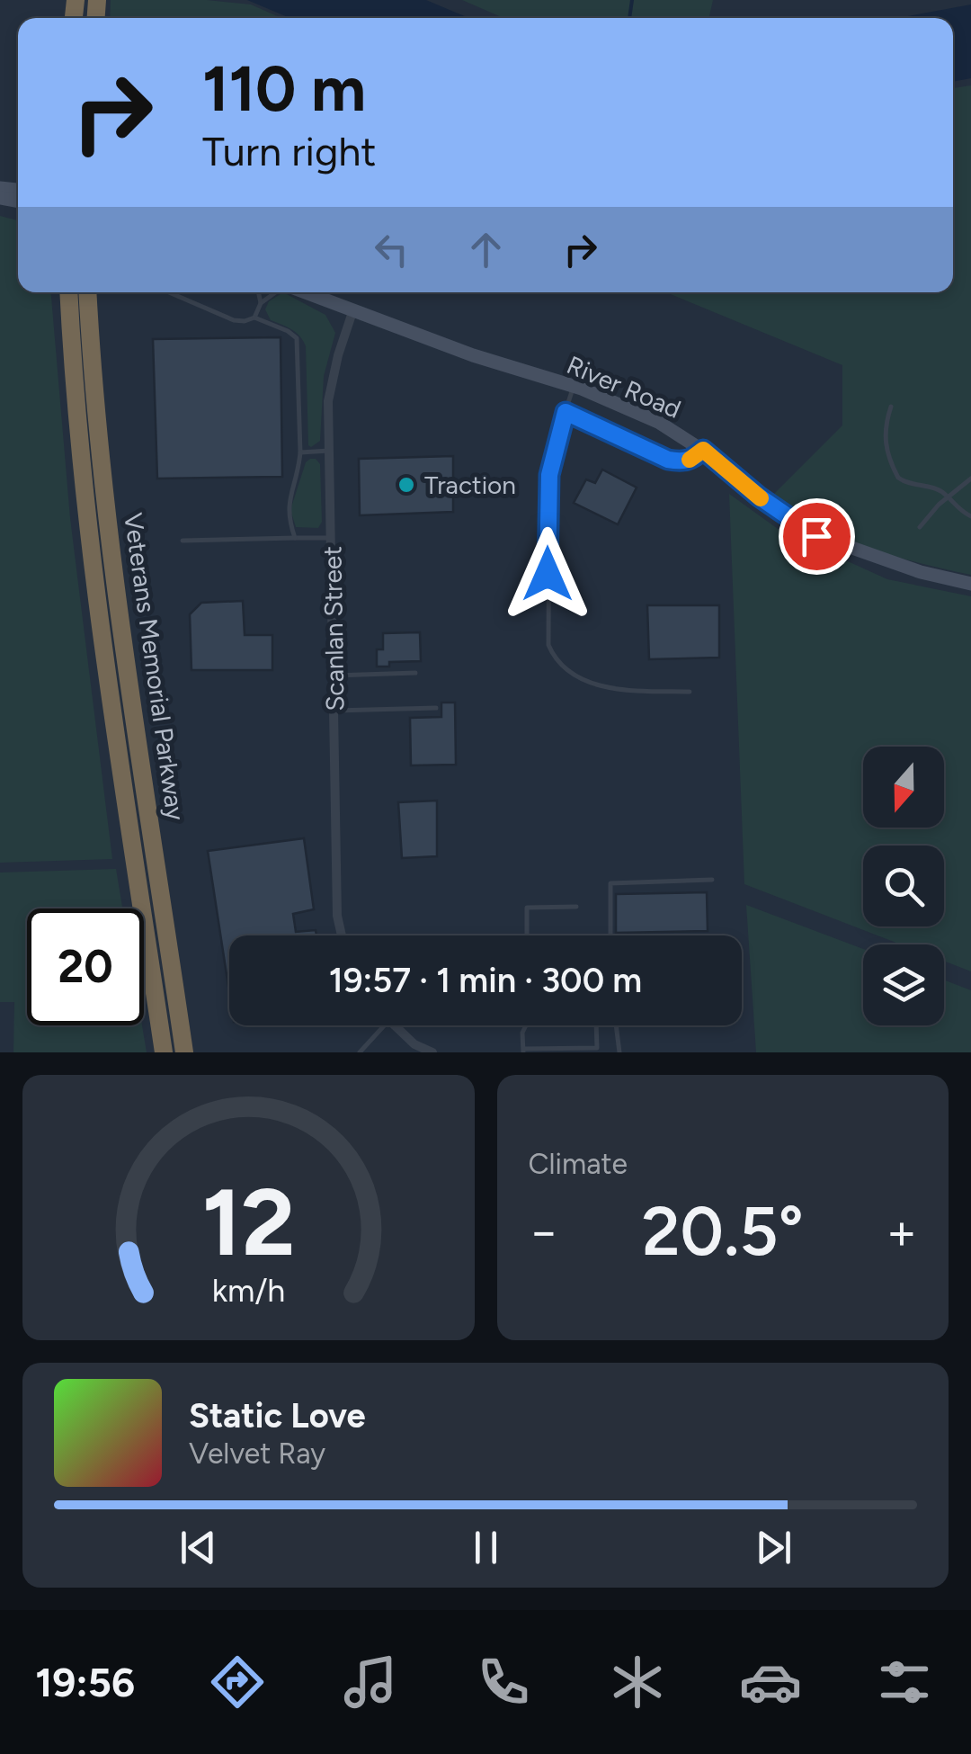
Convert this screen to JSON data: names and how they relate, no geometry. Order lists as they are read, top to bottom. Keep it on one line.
{"streets":{"highway":["Veterans Memorial Parkway"],"street":["River Road","Scanlan Street"]},"crossings":[["River Road","Scanlan Street"]],"places":["Traction"],"north":"bottom","page":{"turn":["110 m","Turn right"],"limit":"20","trip":"19:57 · 1 min · 300 m","tile":"Climate","heat":["−","20.5°","+"],"song":["Static Love","Velvet Ray"],"tabs":"19:56","gauge":["12","km/h"]}}
